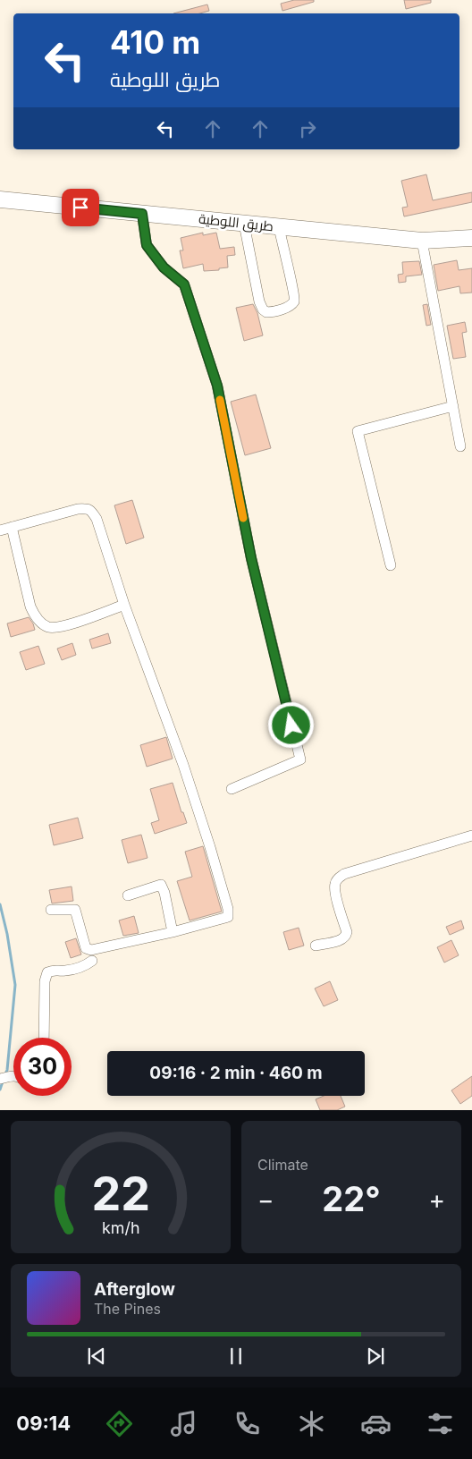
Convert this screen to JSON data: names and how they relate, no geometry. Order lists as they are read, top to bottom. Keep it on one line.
{"streets":{"main road":["طريق اللوطية"]},"page":{"turn":["410 m","طريق اللوطية"],"limit":"30","trip":"09:16 · 2 min · 460 m","tile":"Climate","heat":["−","22°","+"],"song":["Afterglow","The Pines"],"tabs":"09:14","gauge":["22","km/h"]}}
